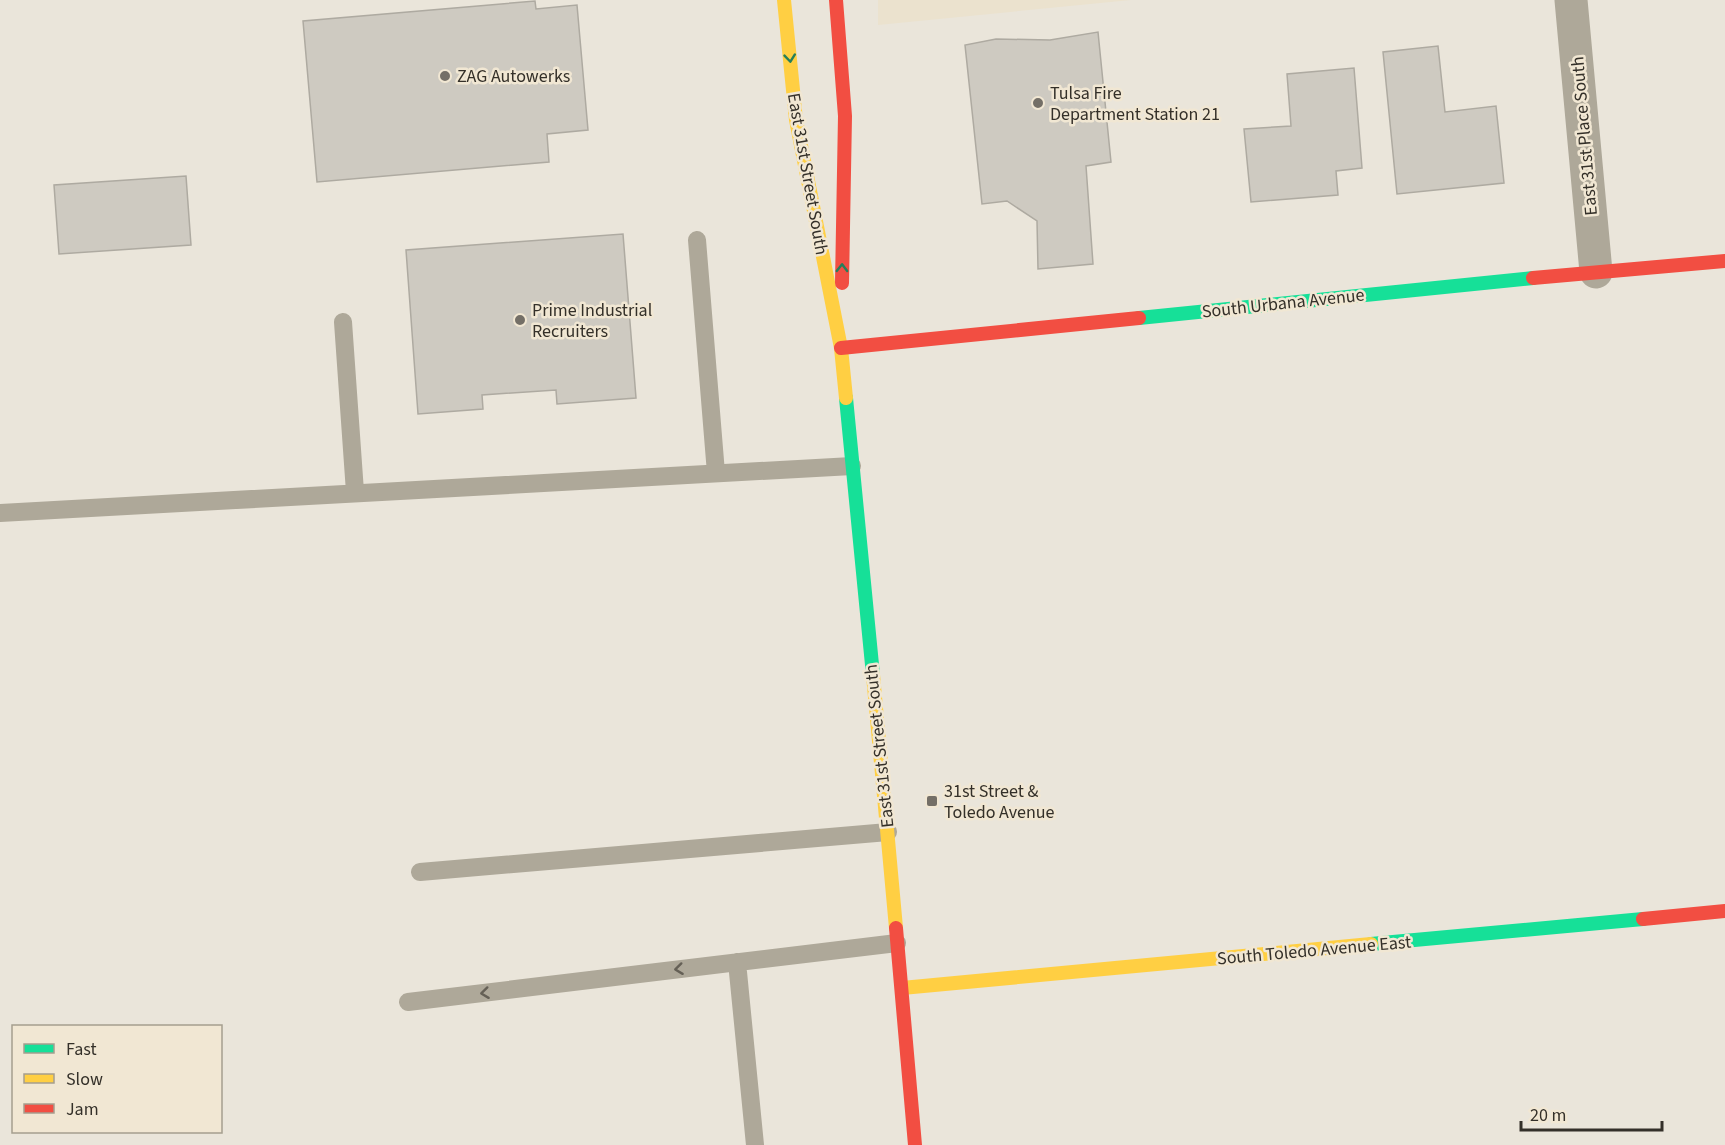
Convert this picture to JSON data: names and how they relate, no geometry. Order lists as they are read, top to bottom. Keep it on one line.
{"streets":{"street":["East 31st Place South","East 31st Street South","South Urbana Avenue","South Toledo Avenue East"]},"crossings":[["East 31st Place South","South Urbana Avenue"],["East 31st Street South","South Urbana Avenue"],["East 31st Street South","South Toledo Avenue East"]],"places":{"other":["ZAG Autowerks","Tulsa Fire Department Station 21","Prime Industrial Recruiters"],"transit":["31st Street & Toledo Avenue"]},"legend":["Fast","Slow","Jam"],"scale_bar":"20 m"}
